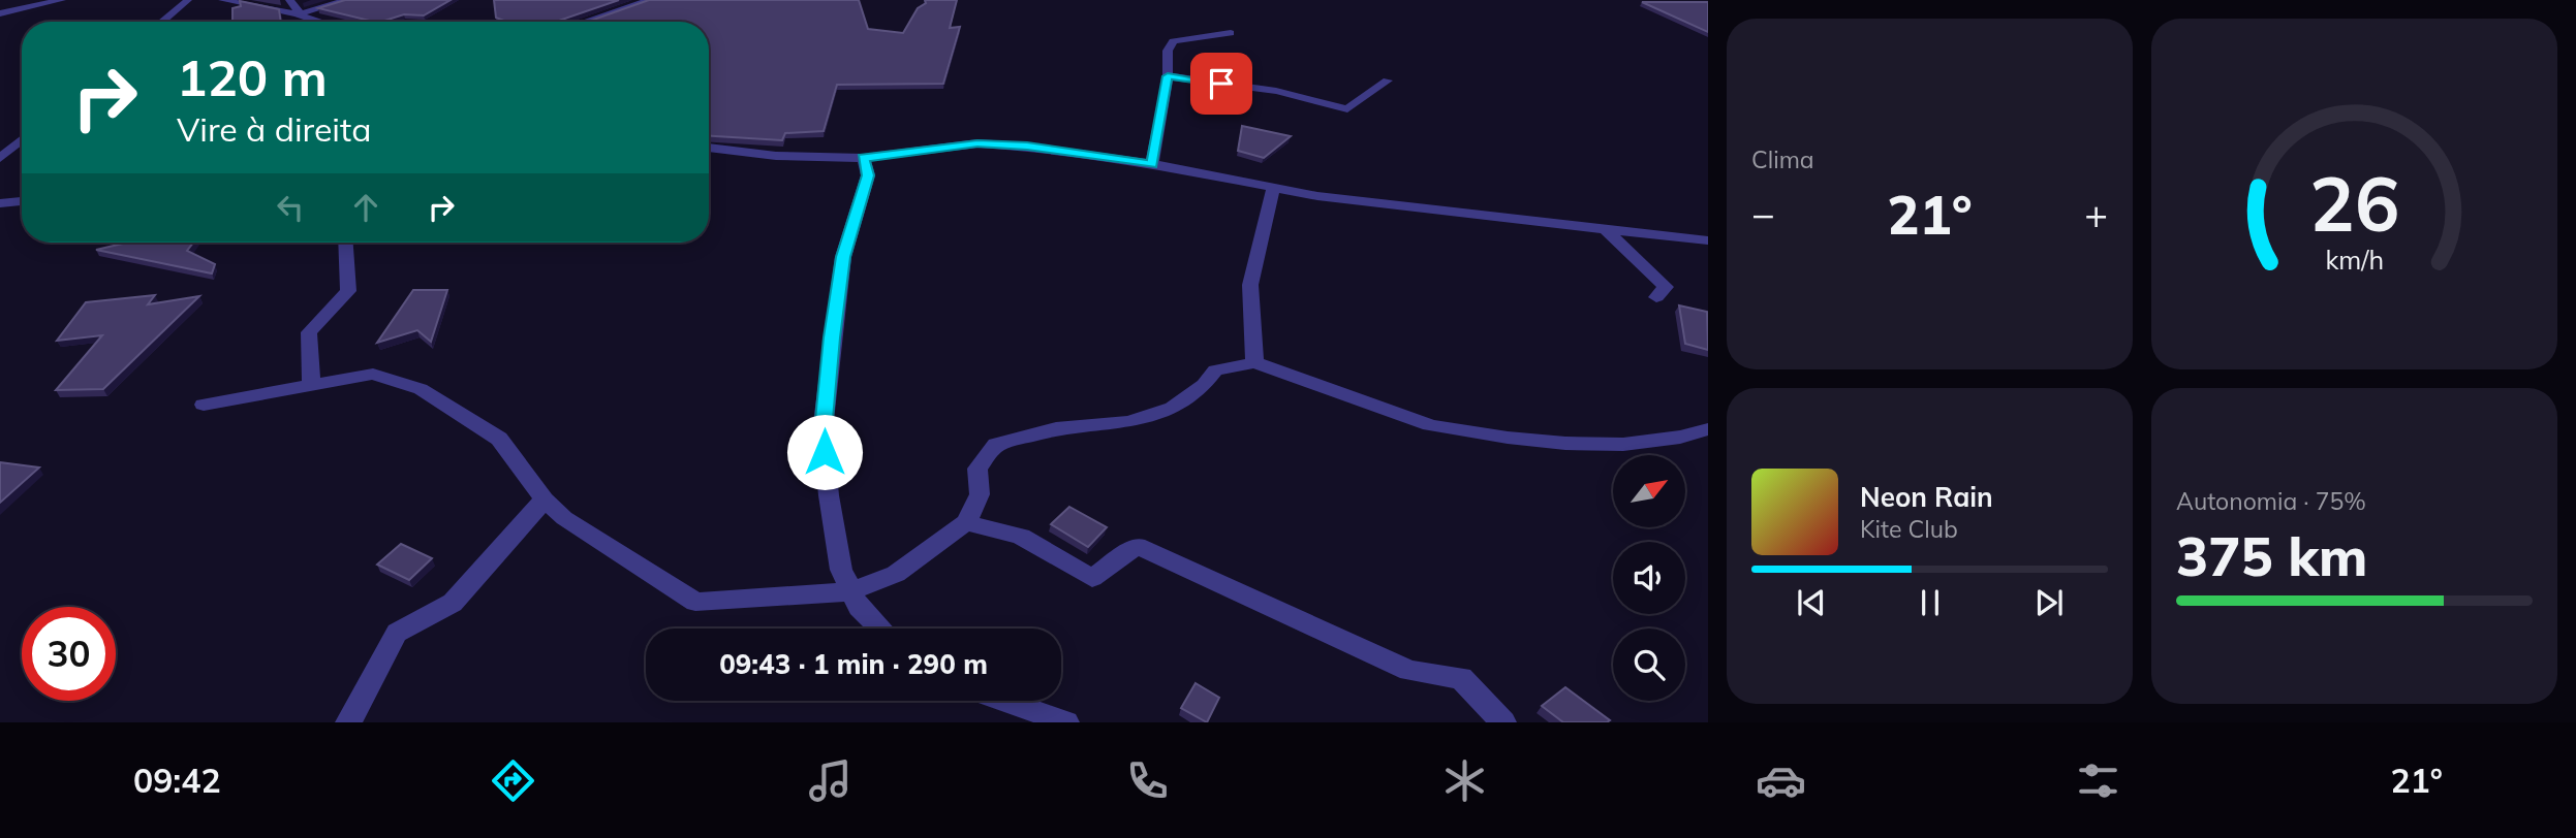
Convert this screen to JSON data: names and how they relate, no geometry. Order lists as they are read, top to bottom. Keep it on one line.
{"north":"top right","page":{"tile":["Clima",["Autonomia · 75%","375 km"]],"turn":["120 m","Vire à direita"],"heat":["−","21°","+"],"song":["Neon Rain","Kite Club"],"limit":"30","trip":"09:43 · 1 min · 290 m","tabs":["09:42","21°"],"gauge":["26","km/h"]}}
